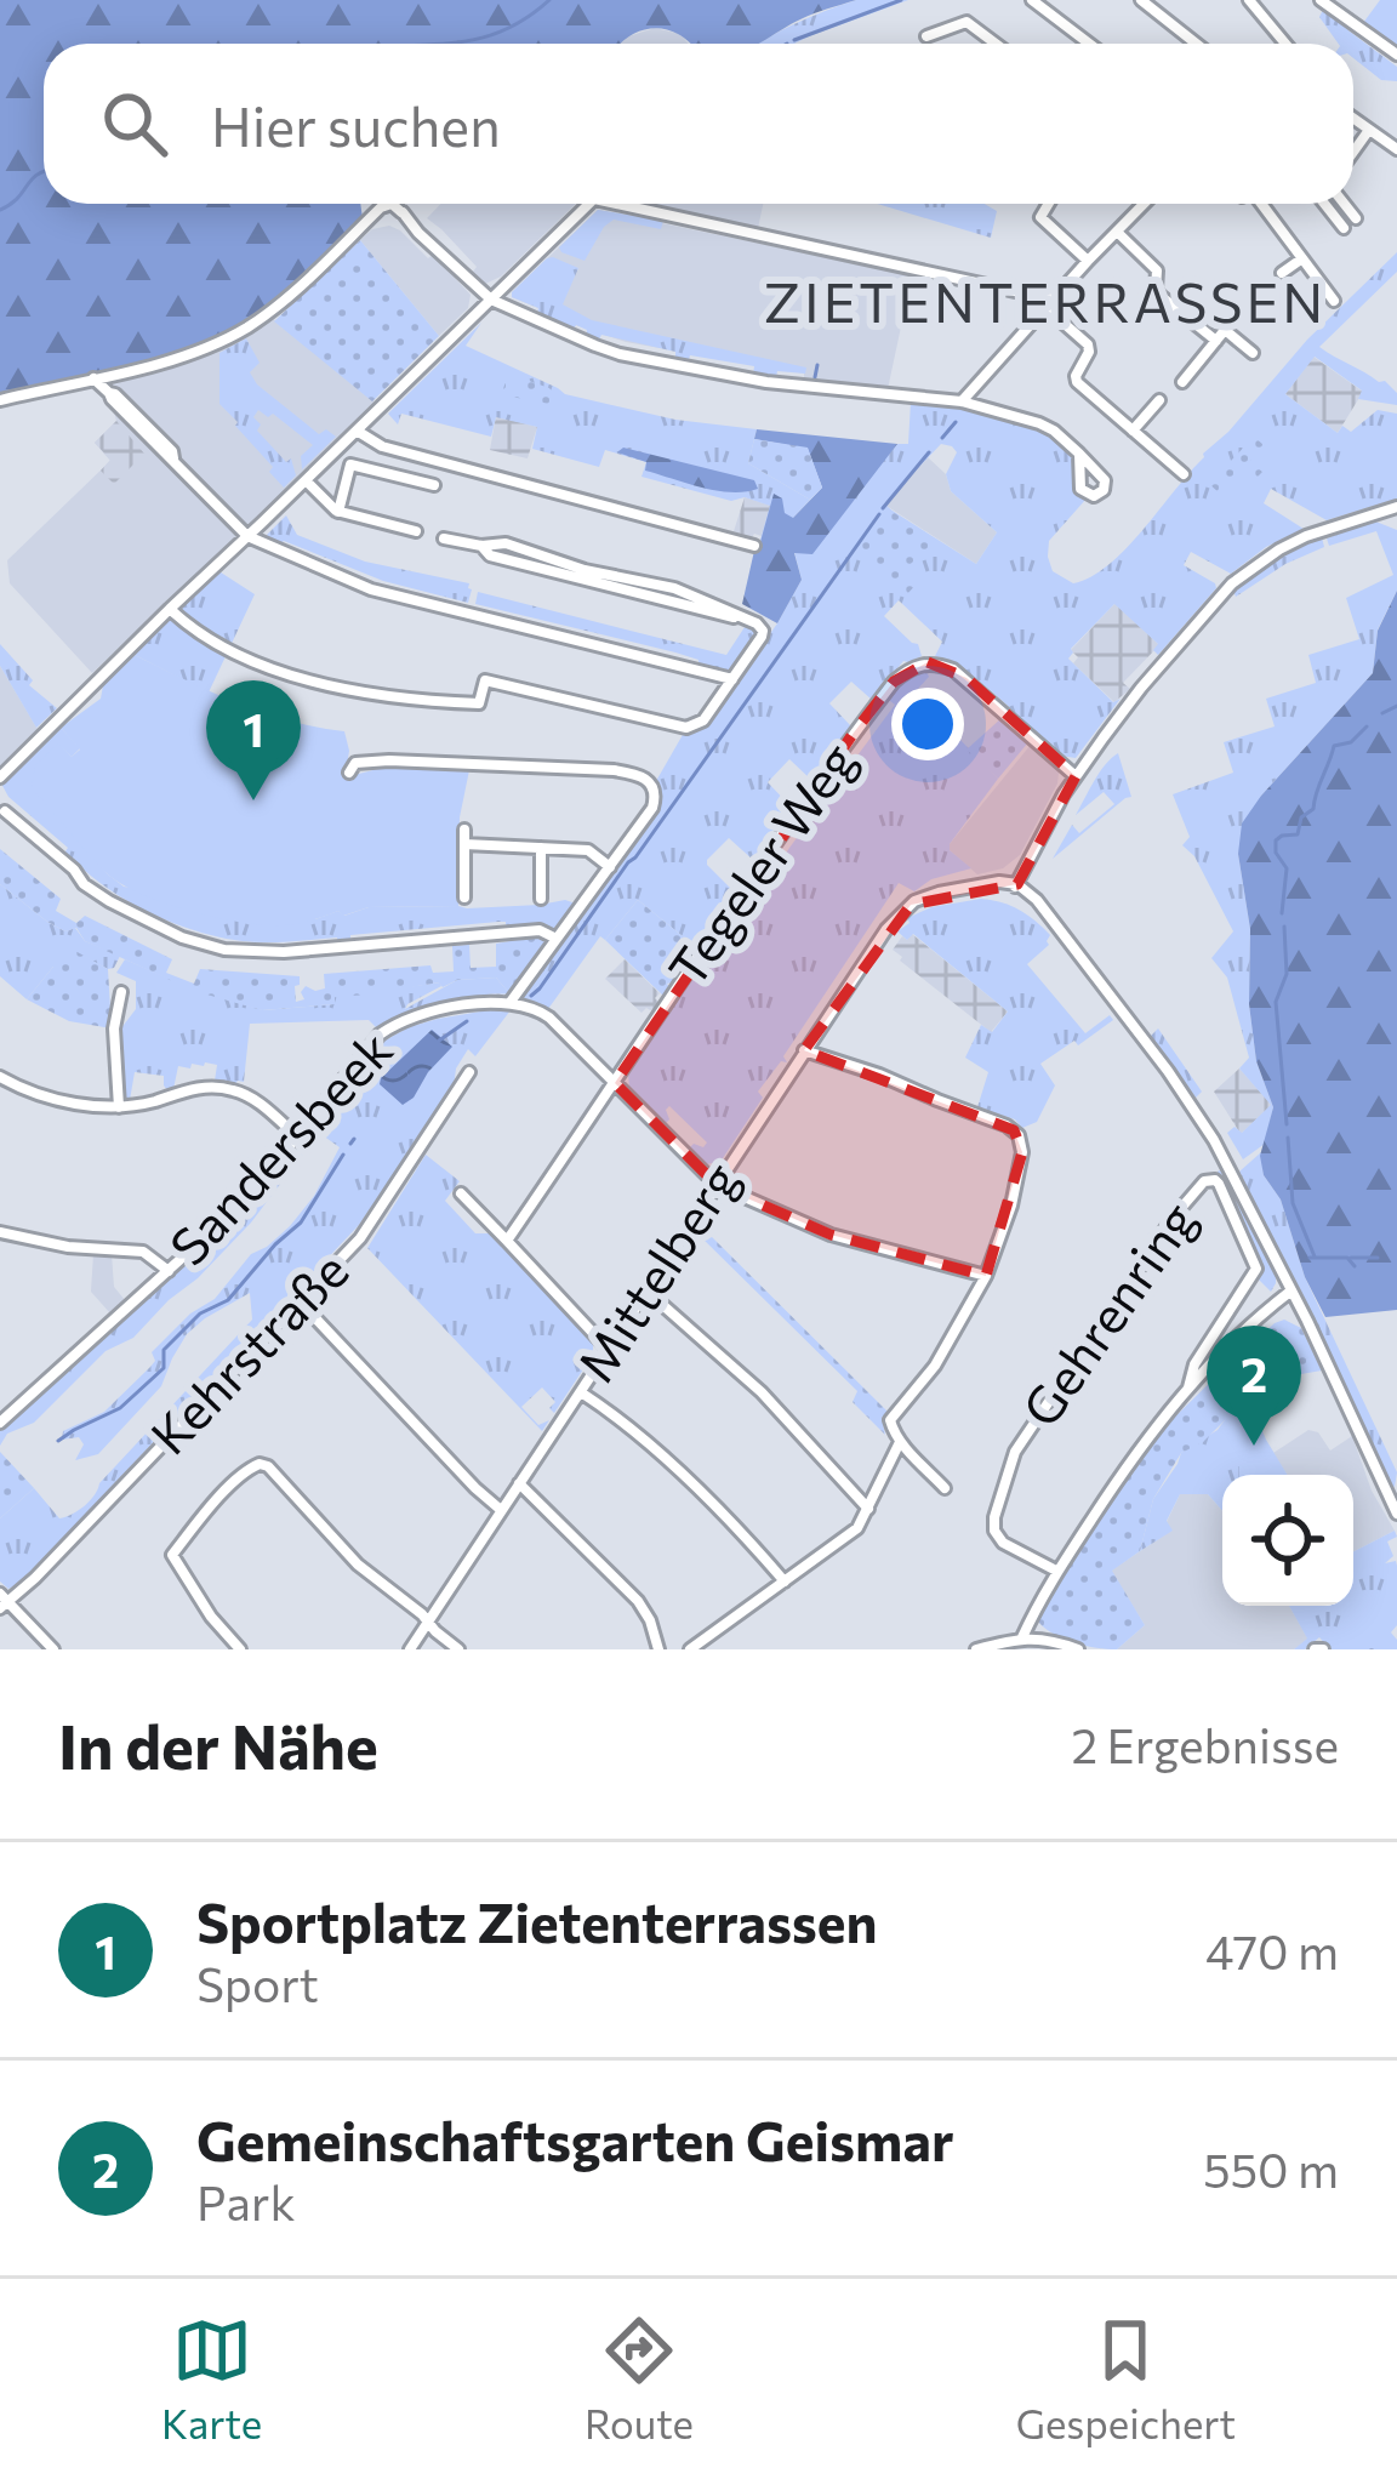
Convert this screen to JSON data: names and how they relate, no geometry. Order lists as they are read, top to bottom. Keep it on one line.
{"streets":{"street":["Tegeler Weg","Sandersbeek","Mittelberg","Gehrenring","Kehrstraße"]},"districts":["ZIETENTERRASSEN"],"page":{"search":"Hier suchen","pins":["1","2"],"heading":["In der Nähe","2 Ergebnisse"],"list":[{"mark":"1","name":"Sportplatz Zietenterrassen","note":"Sport","value":"470 m"},{"mark":"2","name":"Gemeinschaftsgarten Geismar","note":"Park","value":"550 m"}],"nav":["Karte","Route","Gespeichert"]}}
